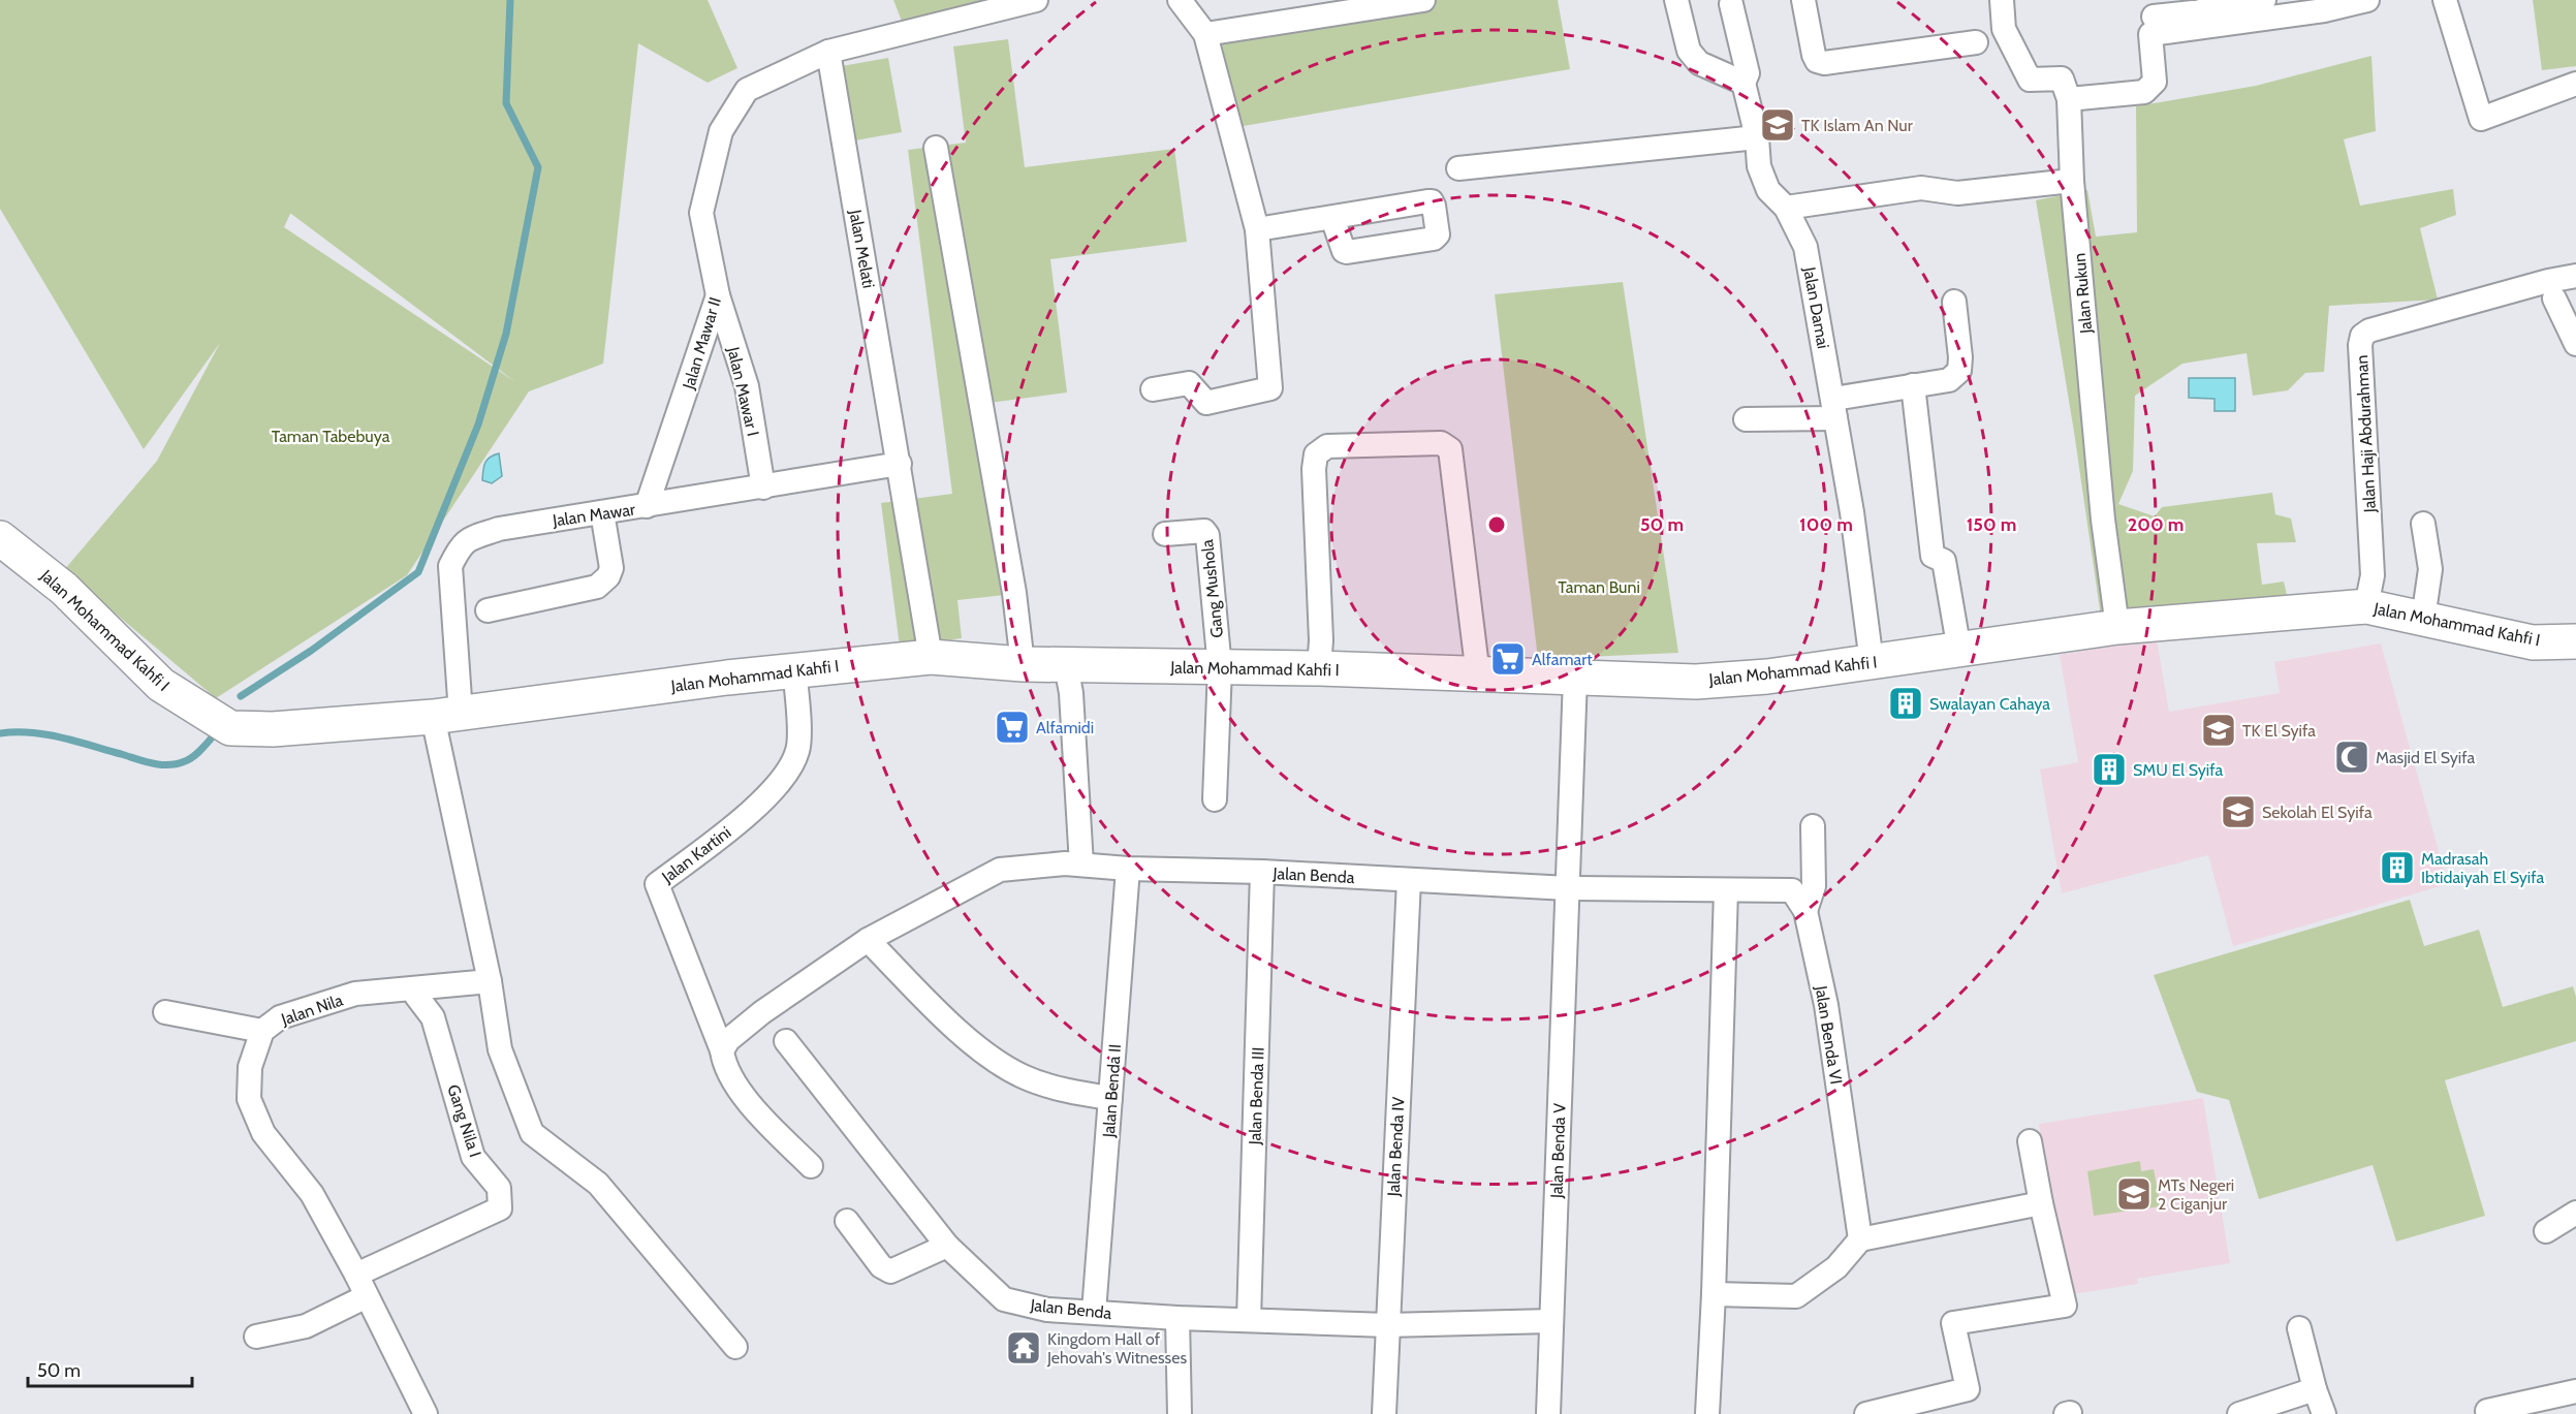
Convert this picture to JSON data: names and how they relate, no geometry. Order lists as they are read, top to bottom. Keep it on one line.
{"streets":{"main road":["Jalan Mohammad Kahfi I"],"street":["Jalan Melati","Jalan Rukun","Jalan Damai","Jalan Mawar II","Jalan Mawar I","Jalan Haji Abdurahman","Jalan Mawar","Gang Mushola","Jalan Kartini","Jalan Benda","Jalan Nila","Jalan Benda VI","Jalan Benda II","Jalan Benda III","Gang Nila I","Jalan Benda IV","Jalan Benda V"]},"crossings":[["Jalan Melati","Jalan Mawar II"],["Jalan Melati","Jalan Mawar"],["Jalan Melati","Jalan Mohammad Kahfi I"],["Jalan Rukun","Jalan Mohammad Kahfi I"],["Jalan Damai","Jalan Mohammad Kahfi I"],["Jalan Mawar II","Jalan Mawar I"],["Jalan Mawar II","Jalan Mawar"],["Jalan Mawar I","Jalan Mawar"],["Jalan Haji Abdurahman","Jalan Mohammad Kahfi I"],["Jalan Mawar","Jalan Mohammad Kahfi I"],["Gang Mushola","Jalan Mohammad Kahfi I"],["Jalan Mohammad Kahfi I","Jalan Kartini"],["Jalan Kartini","Jalan Benda"],["Jalan Benda","Jalan Benda II"],["Jalan Benda","Jalan Benda III"],["Jalan Benda","Jalan Benda IV"],["Jalan Benda","Jalan Benda V"],["Jalan Nila","Gang Nila I"]],"parks":["Taman Tabebuya","Taman Buni"],"places":{"school or university":["TK Islam An Nur","TK El Syifa","Sekolah El Syifa","MTs Negeri 2 Ciganjur"],"supermarket":["Alfamart","Alfamidi"],"building":["Swalayan Cahaya","SMU El Syifa","Madrasah Ibtidaiyah El Syifa"],"mosque":["Masjid El Syifa"],"temple":["Kingdom Hall of Jehovah's Witnesses"]},"scale_bar":"50 m","rings":["50 m","100 m","150 m","200 m"]}
